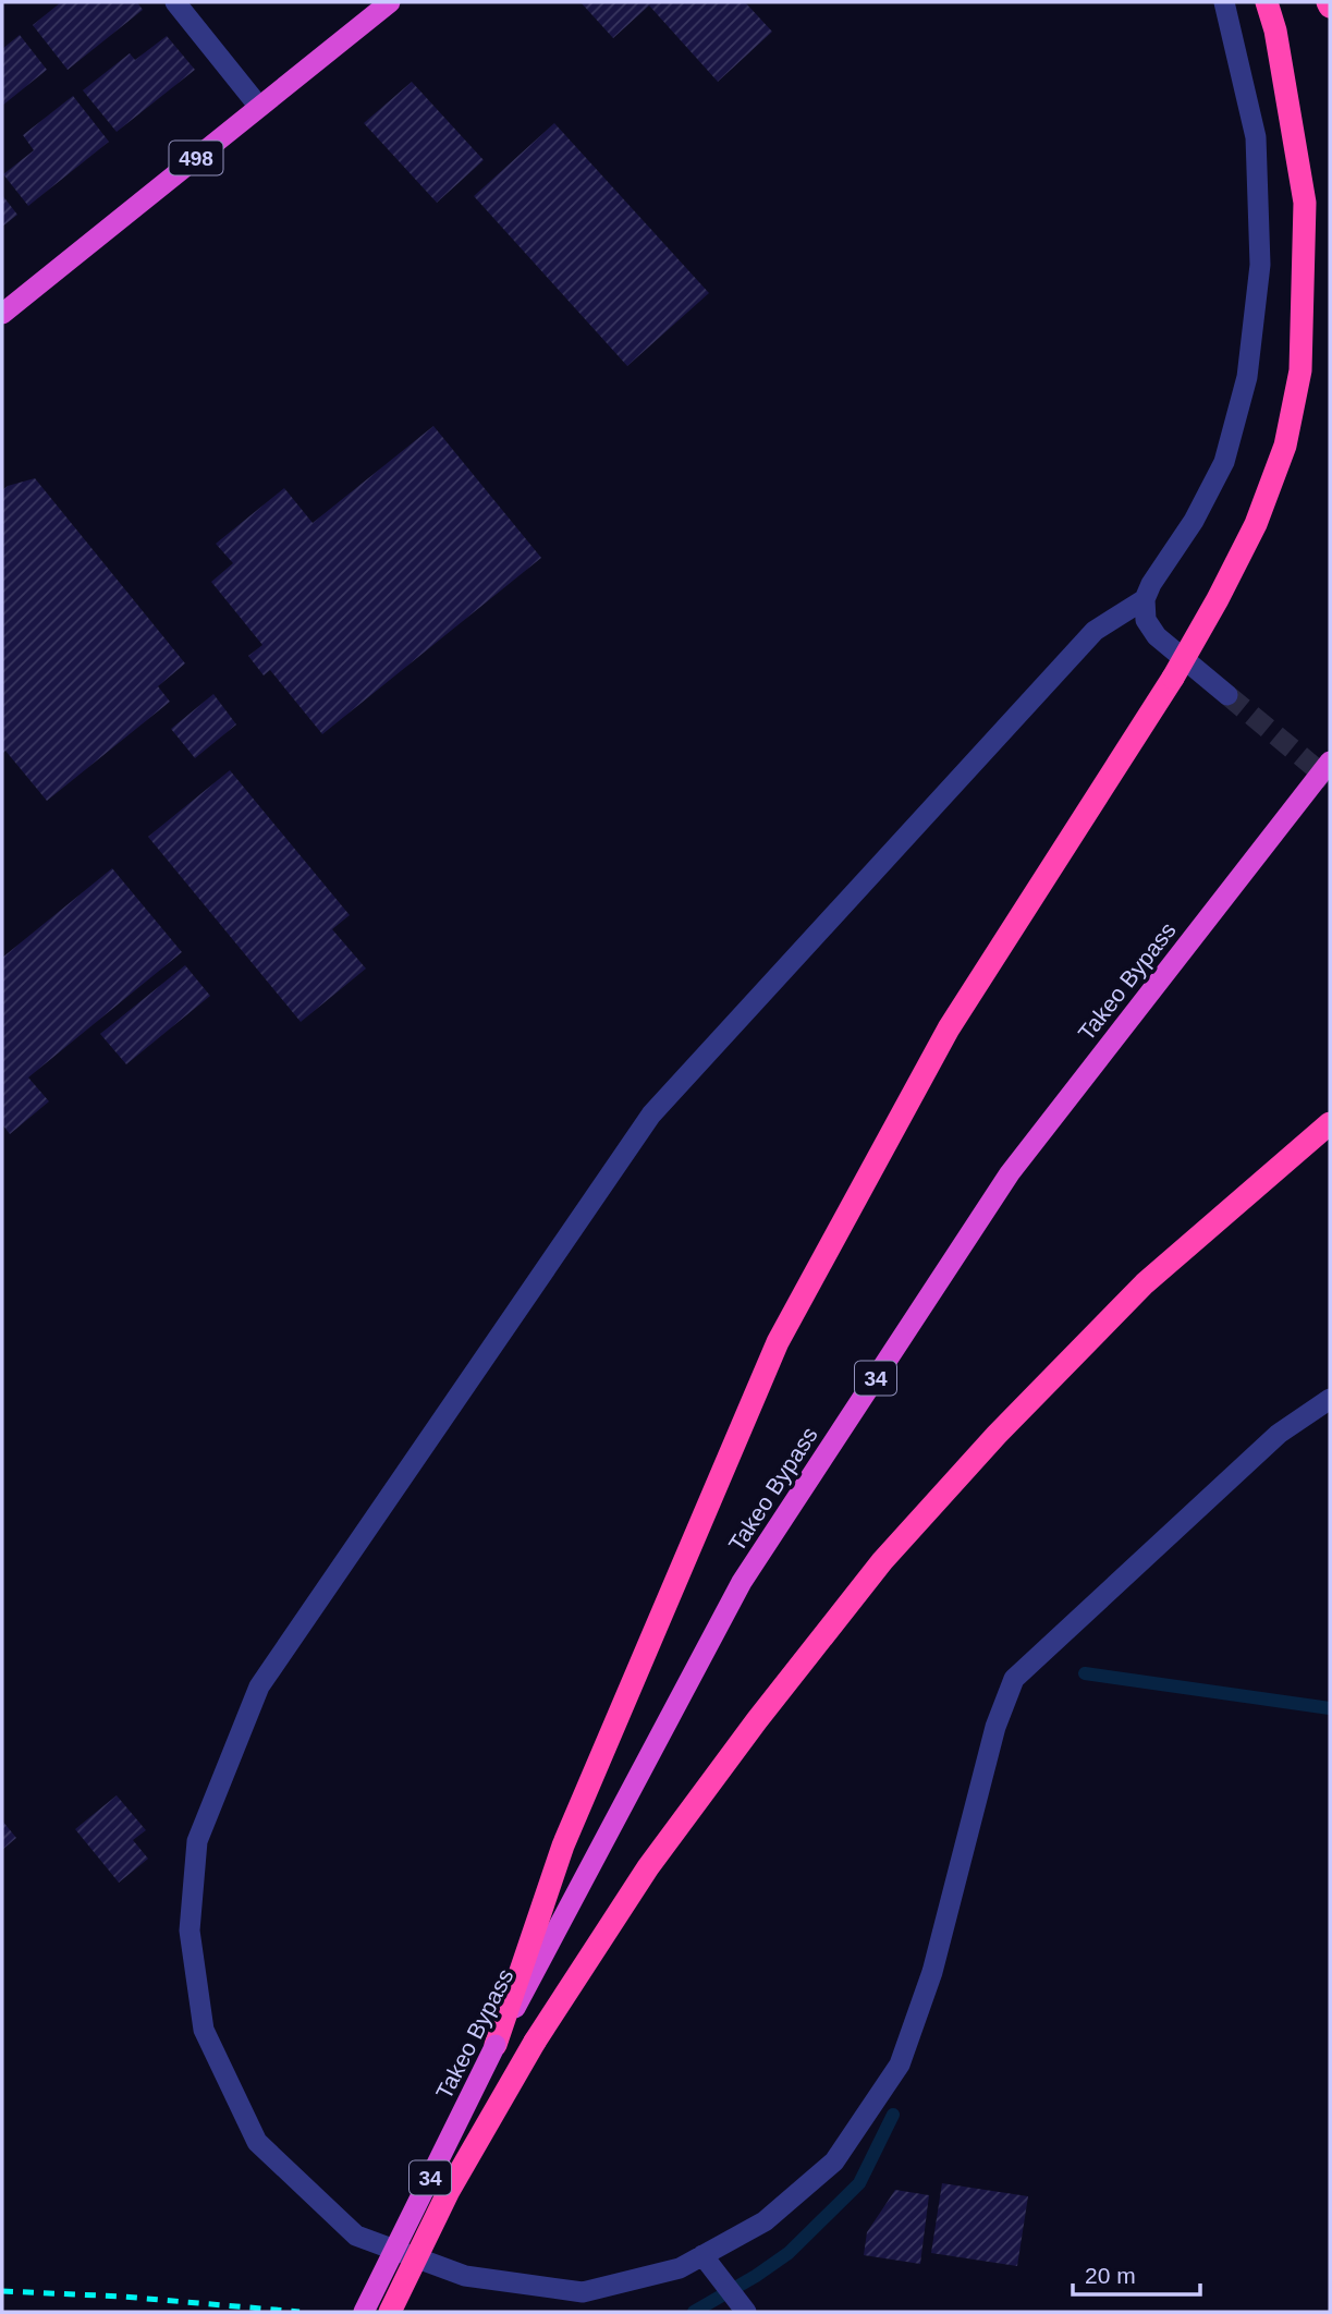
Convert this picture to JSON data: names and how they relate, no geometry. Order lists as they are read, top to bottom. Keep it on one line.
{"streets":{"highway":["498","Takeo Bypass","34"]},"scale_bar":"20 m"}
